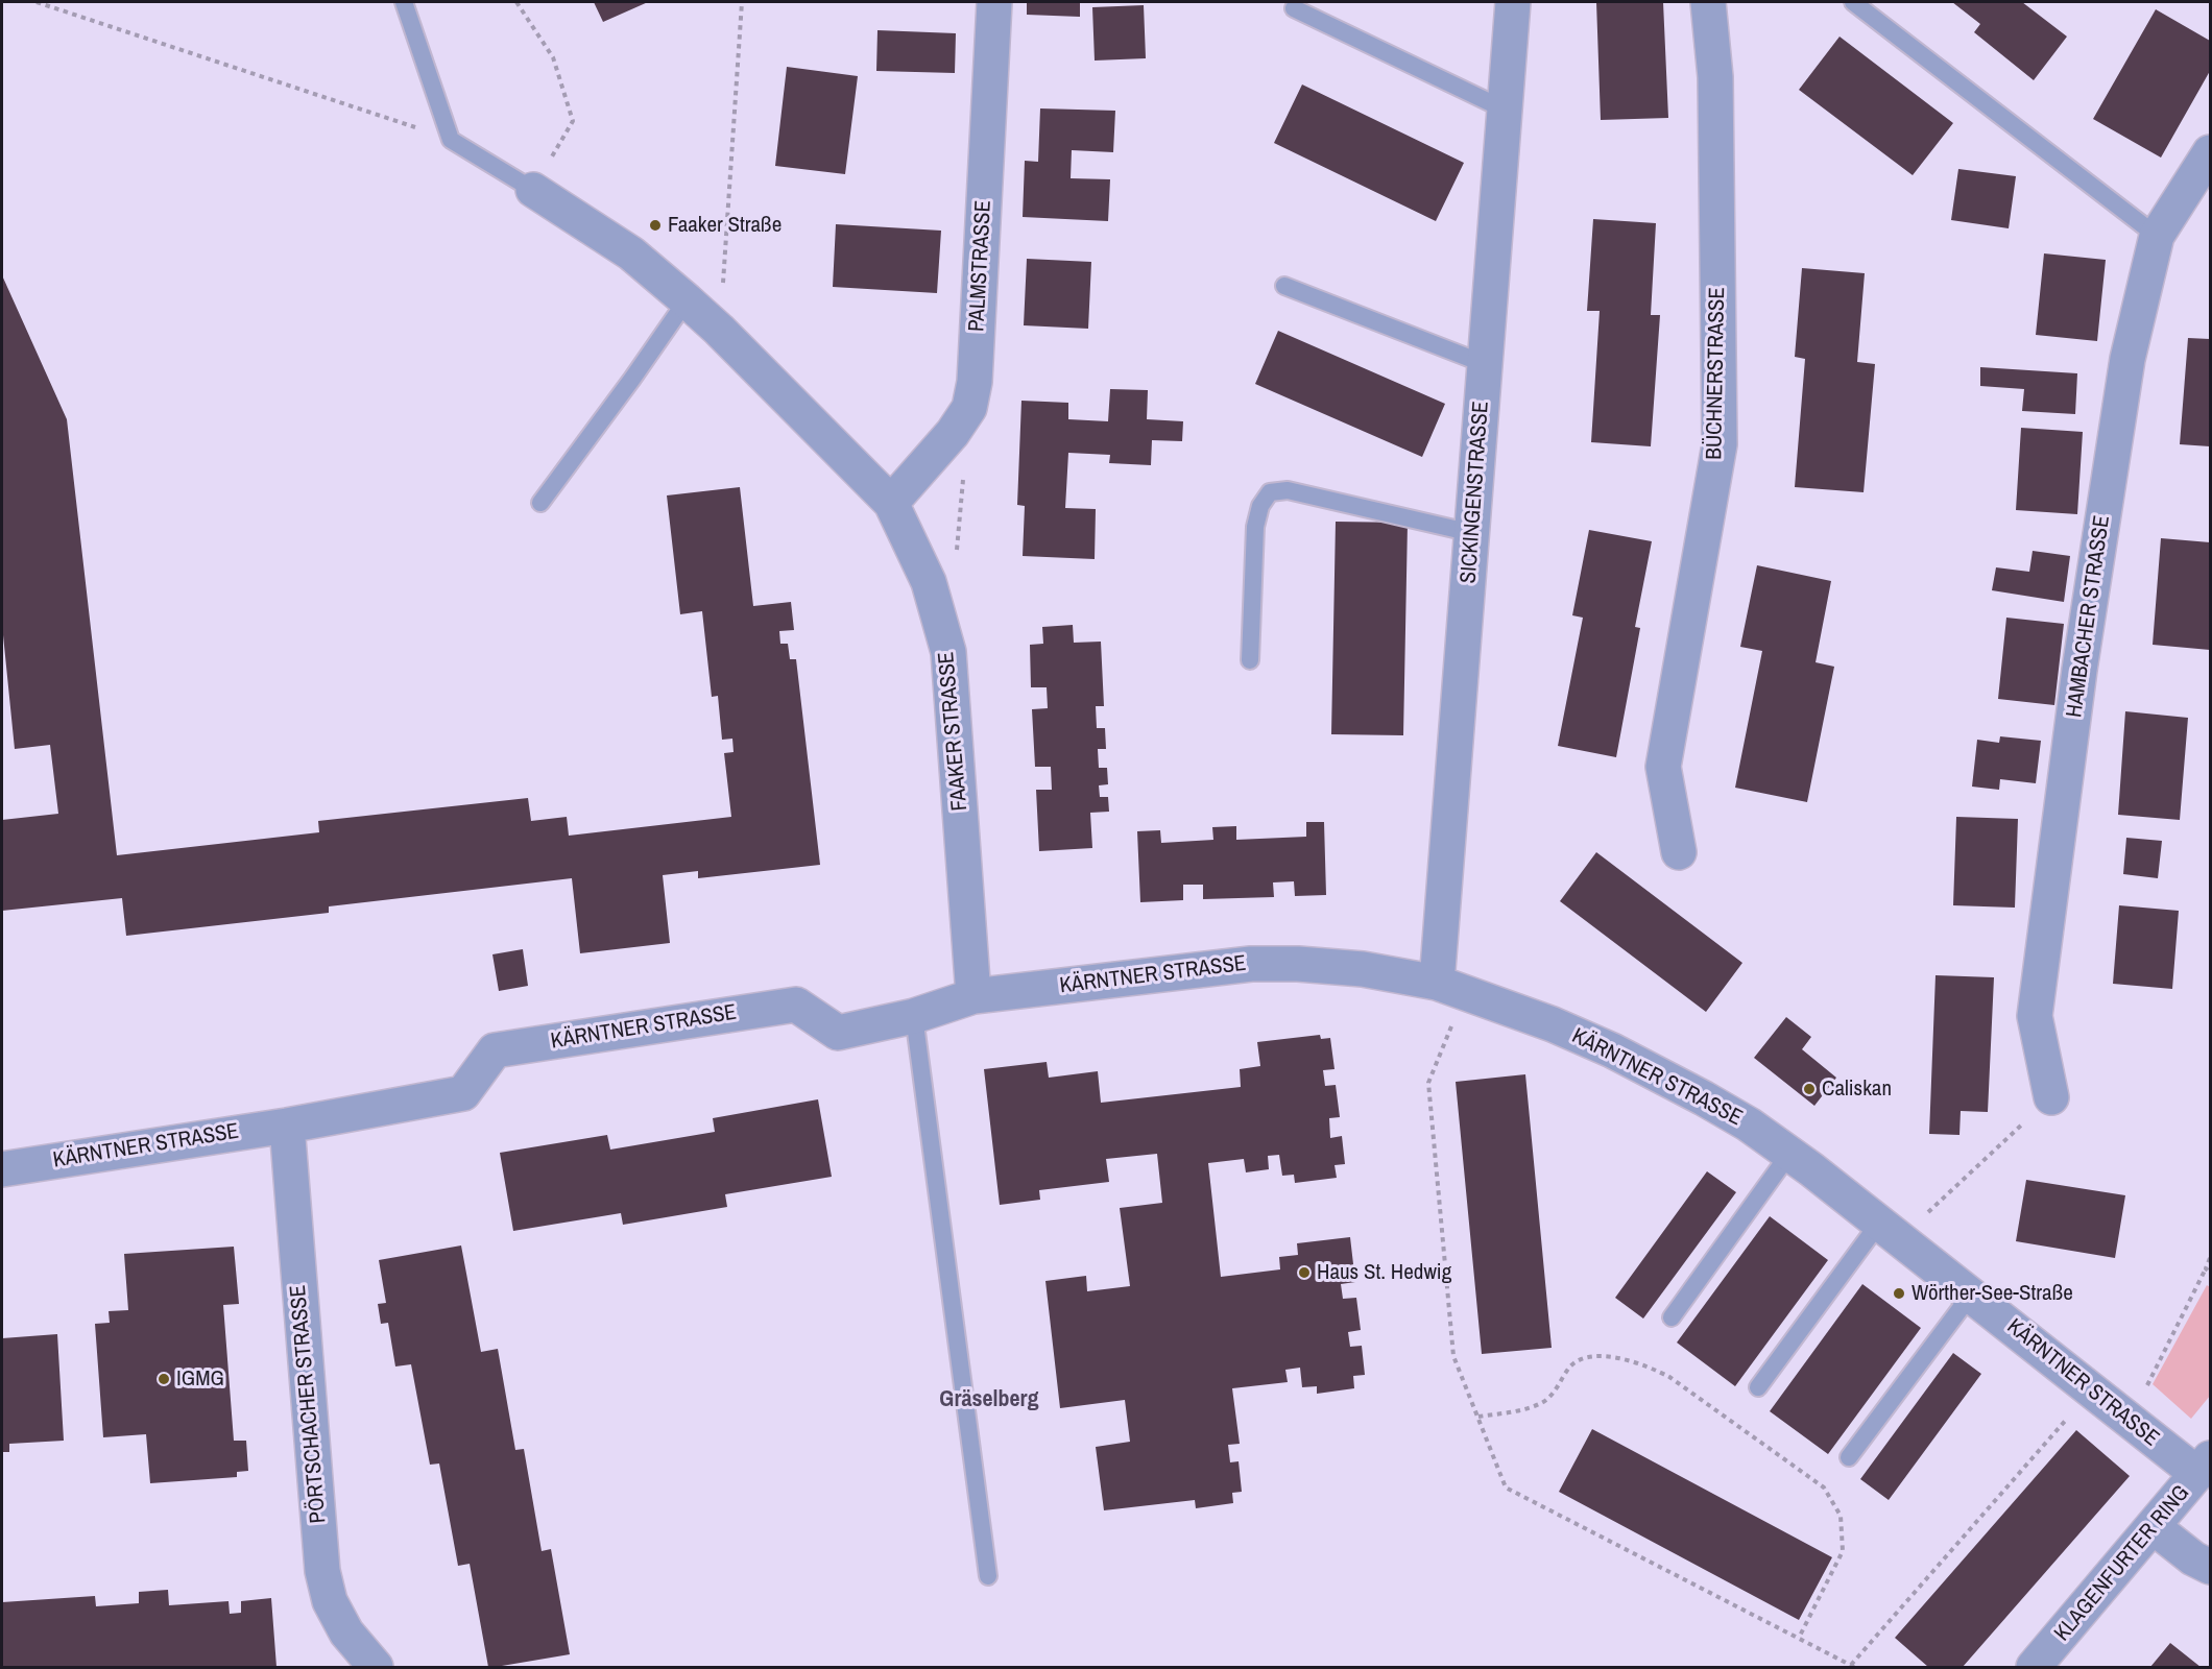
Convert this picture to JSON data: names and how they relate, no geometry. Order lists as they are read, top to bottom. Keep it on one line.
{"streets":{"street":["PALMSTRASSE","BÜCHNERSTRASSE","SICKINGENSTRASSE","HAMBACHER STRASSE","FAAKER STRASSE","KÄRNTNER STRASSE","PÖRTSCHACHER STRASSE","KLAGENFURTER RING"]},"crossings":[["PALMSTRASSE","FAAKER STRASSE"],["SICKINGENSTRASSE","KÄRNTNER STRASSE"],["FAAKER STRASSE","KÄRNTNER STRASSE"],["KÄRNTNER STRASSE","PÖRTSCHACHER STRASSE"],["KÄRNTNER STRASSE","KLAGENFURTER RING"]],"districts":["Gräselberg"],"places":["Faaker Straße","Caliskan","Haus St. Hedwig","Wörther-See-Straße","IGMG"]}
